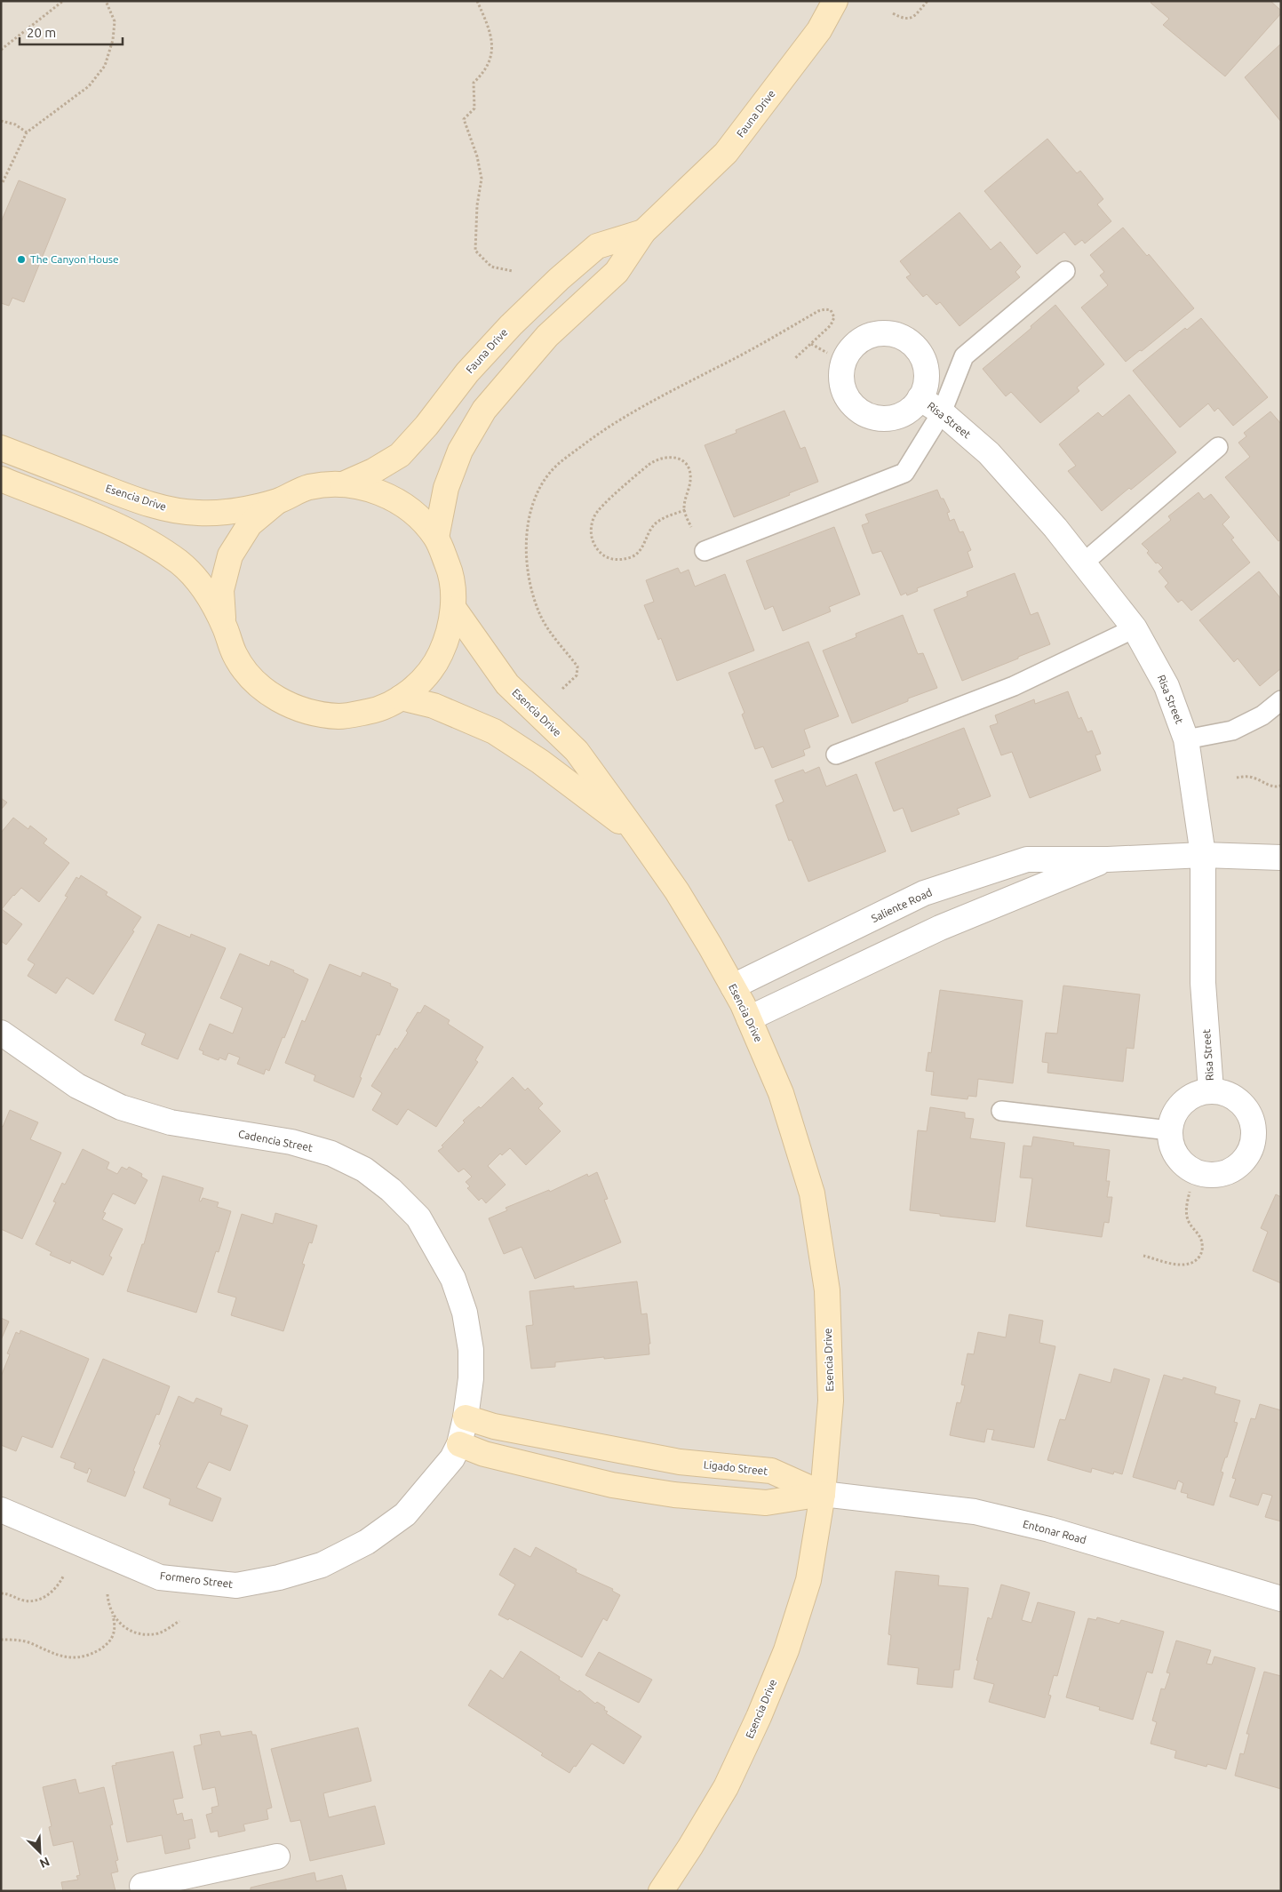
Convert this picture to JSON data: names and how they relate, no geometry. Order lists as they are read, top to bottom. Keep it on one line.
{"streets":{"street":["Fauna Drive","Risa Street","Esencia Drive","Saliente Road","Cadencia Street","Ligado Street","Entonar Road","Formero Street"]},"crossings":[["Fauna Drive","Esencia Drive"],["Risa Street","Saliente Road"],["Esencia Drive","Saliente Road"],["Esencia Drive","Ligado Street"],["Esencia Drive","Entonar Road"],["Cadencia Street","Ligado Street"],["Cadencia Street","Formero Street"],["Ligado Street","Entonar Road"]],"places":["The Canyon House"],"scale_bar":"20 m","north":"bottom right"}
